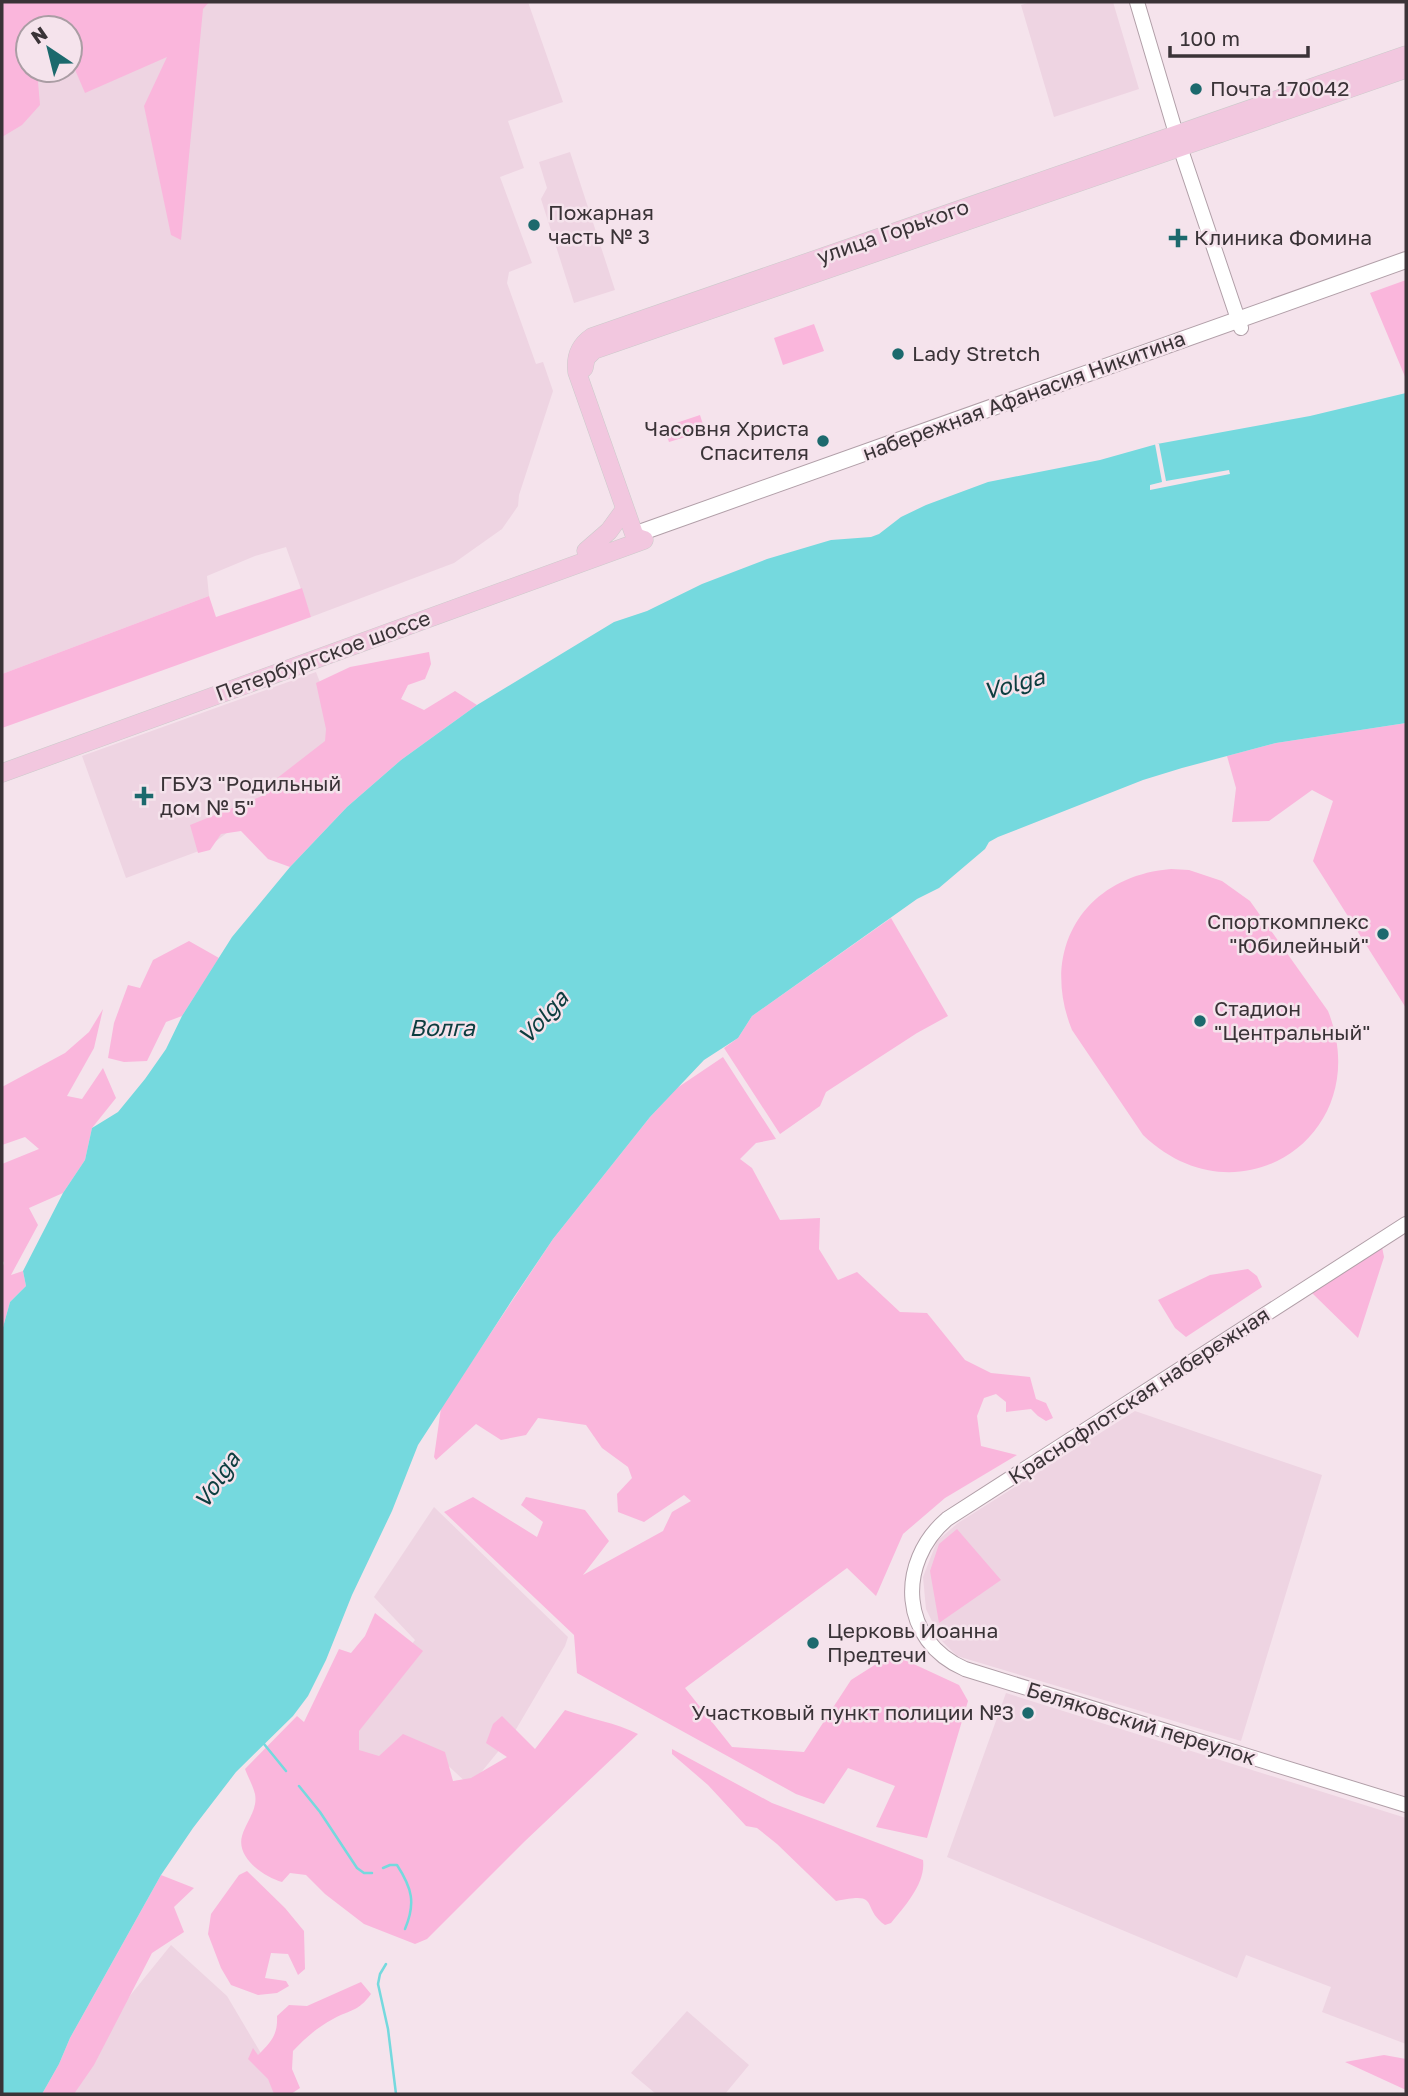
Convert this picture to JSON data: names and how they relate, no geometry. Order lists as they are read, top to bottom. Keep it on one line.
{"streets":{"main road":["улица Горького","набережная Афанасия Никитина","Петербургское шоссе"],"street":["Краснофлотская набережная","Беляковский переулок"]},"crossings":[["улица Горького","набережная Афанасия Никитина"],["улица Горького","Петербургское шоссе"],["набережная Афанасия Никитина","Петербургское шоссе"],["Краснофлотская набережная","Беляковский переулок"]],"water":["Volga","Волга"],"places":{"other":["Почта 170042","Пожарная часть № 3","Lady Stretch","Часовня Христа Спасителя","Спорткомплекс \"Юбилейный\"","Стадион \"Центральный\"","Церковь Иоанна Предтечи","Участковый пункт полиции №3"],"health":["Клиника Фомина","ГБУЗ \"Родильный дом № 5\""]},"scale_bar":"100 m","north":"top left"}
